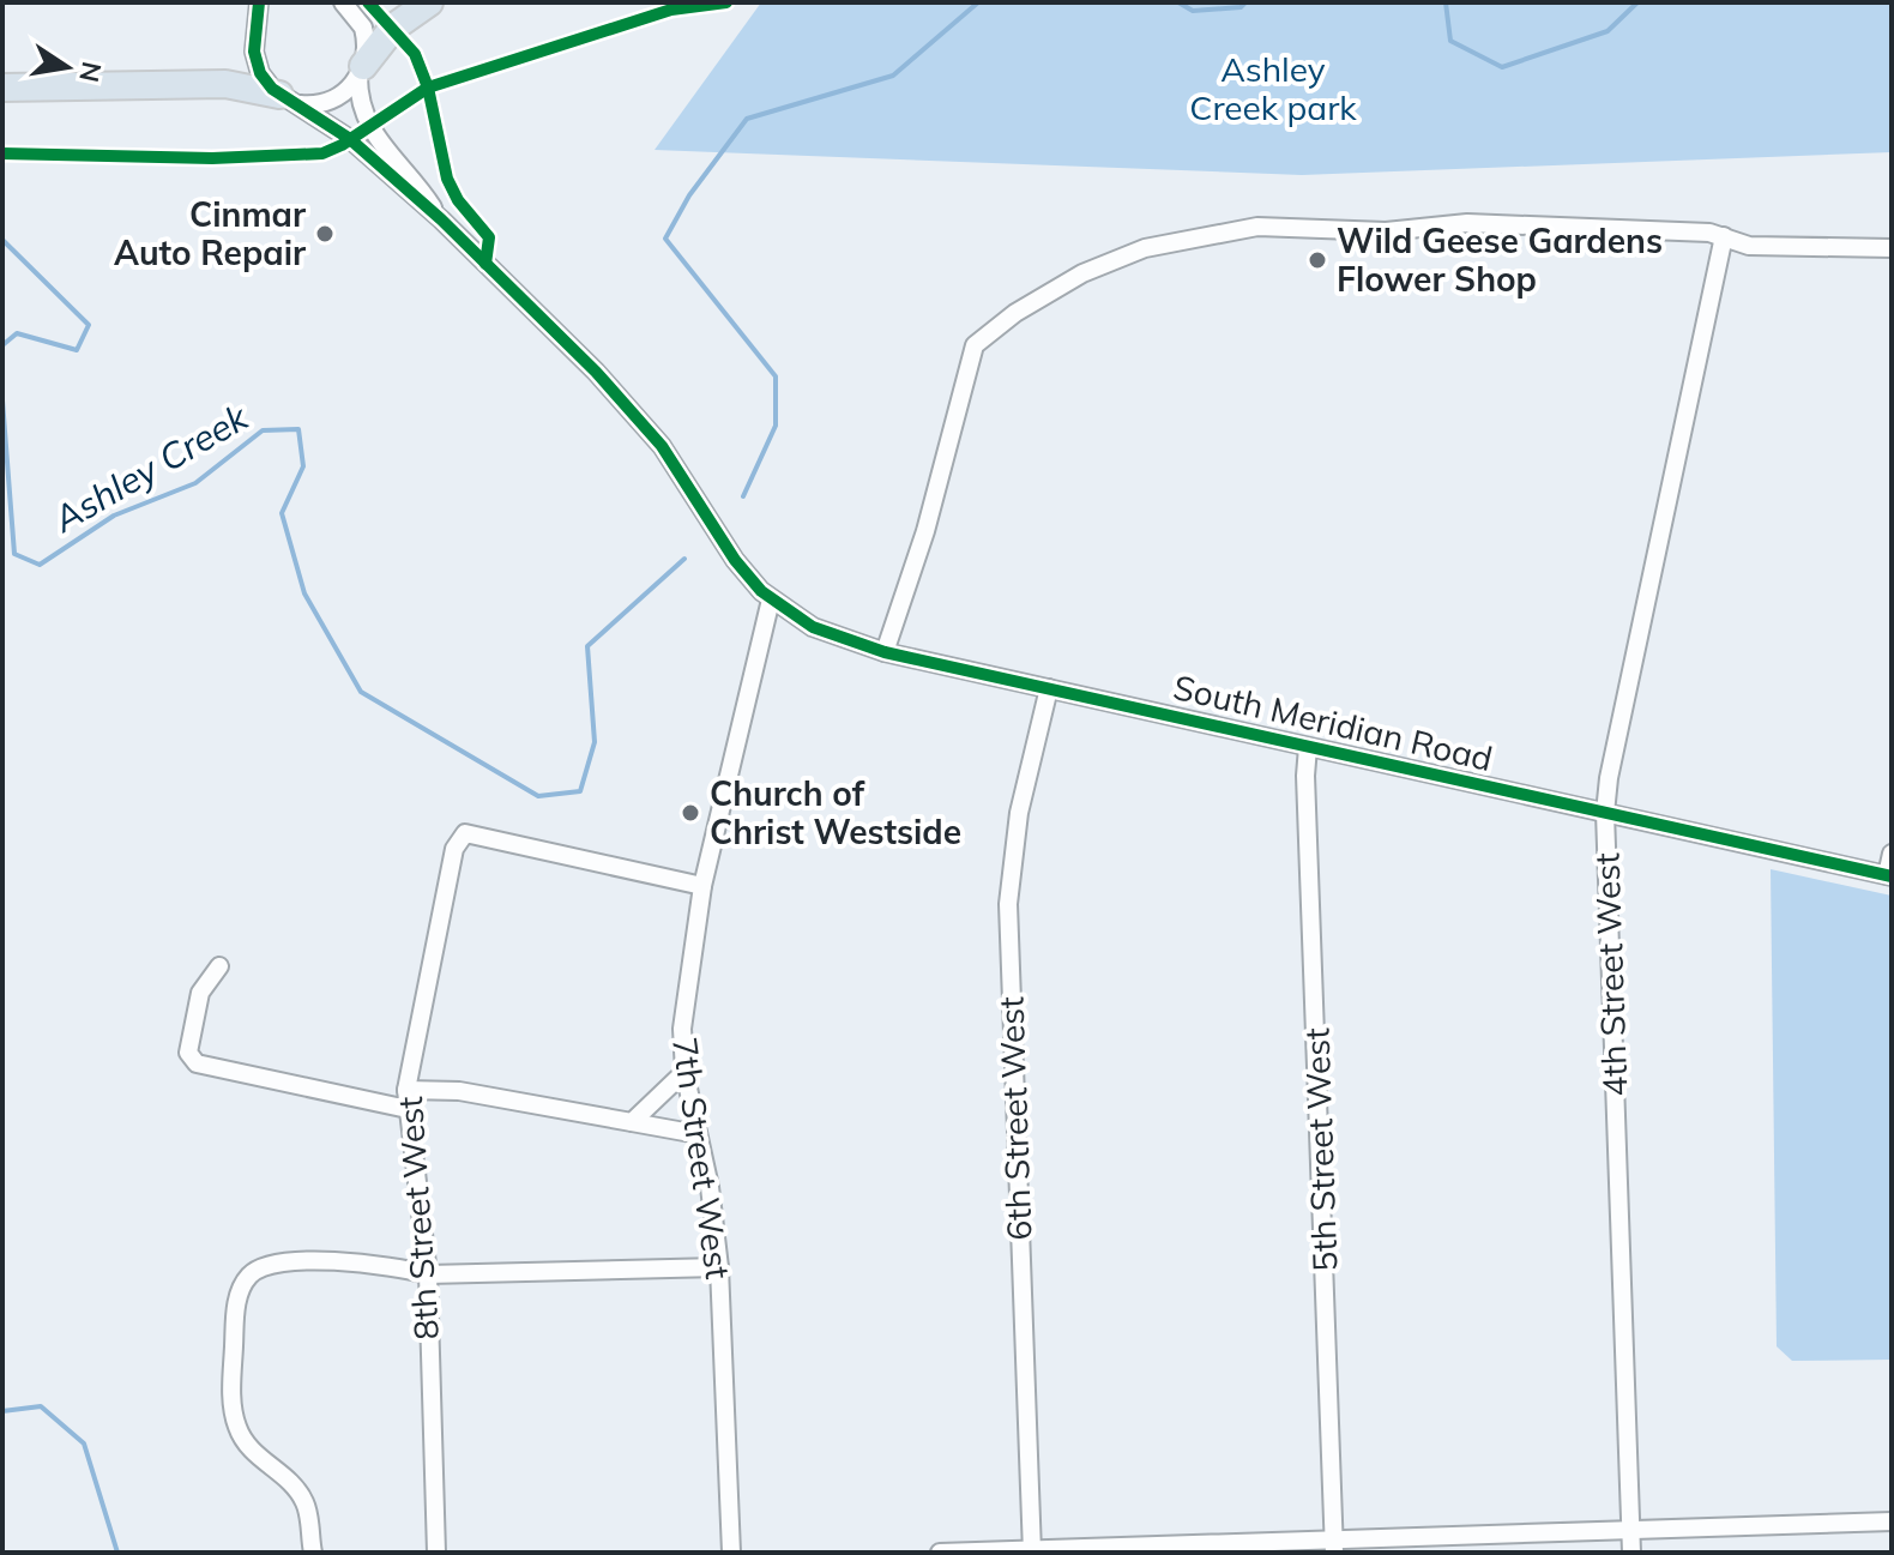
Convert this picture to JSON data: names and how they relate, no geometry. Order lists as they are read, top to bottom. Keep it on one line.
{"streets":{"street":["South Meridian Road","4th Street West","6th Street West","5th Street West","7th Street West","8th Street West"]},"crossings":[["South Meridian Road","4th Street West"],["South Meridian Road","6th Street West"],["South Meridian Road","5th Street West"],["South Meridian Road","7th Street West"],["7th Street West","8th Street West"]],"water":["Ashley Creek"],"parks":["Ashley Creek park"],"places":["Cinmar Auto Repair","Wild Geese Gardens Flower Shop","Church of Christ Westside"],"north":"right"}
